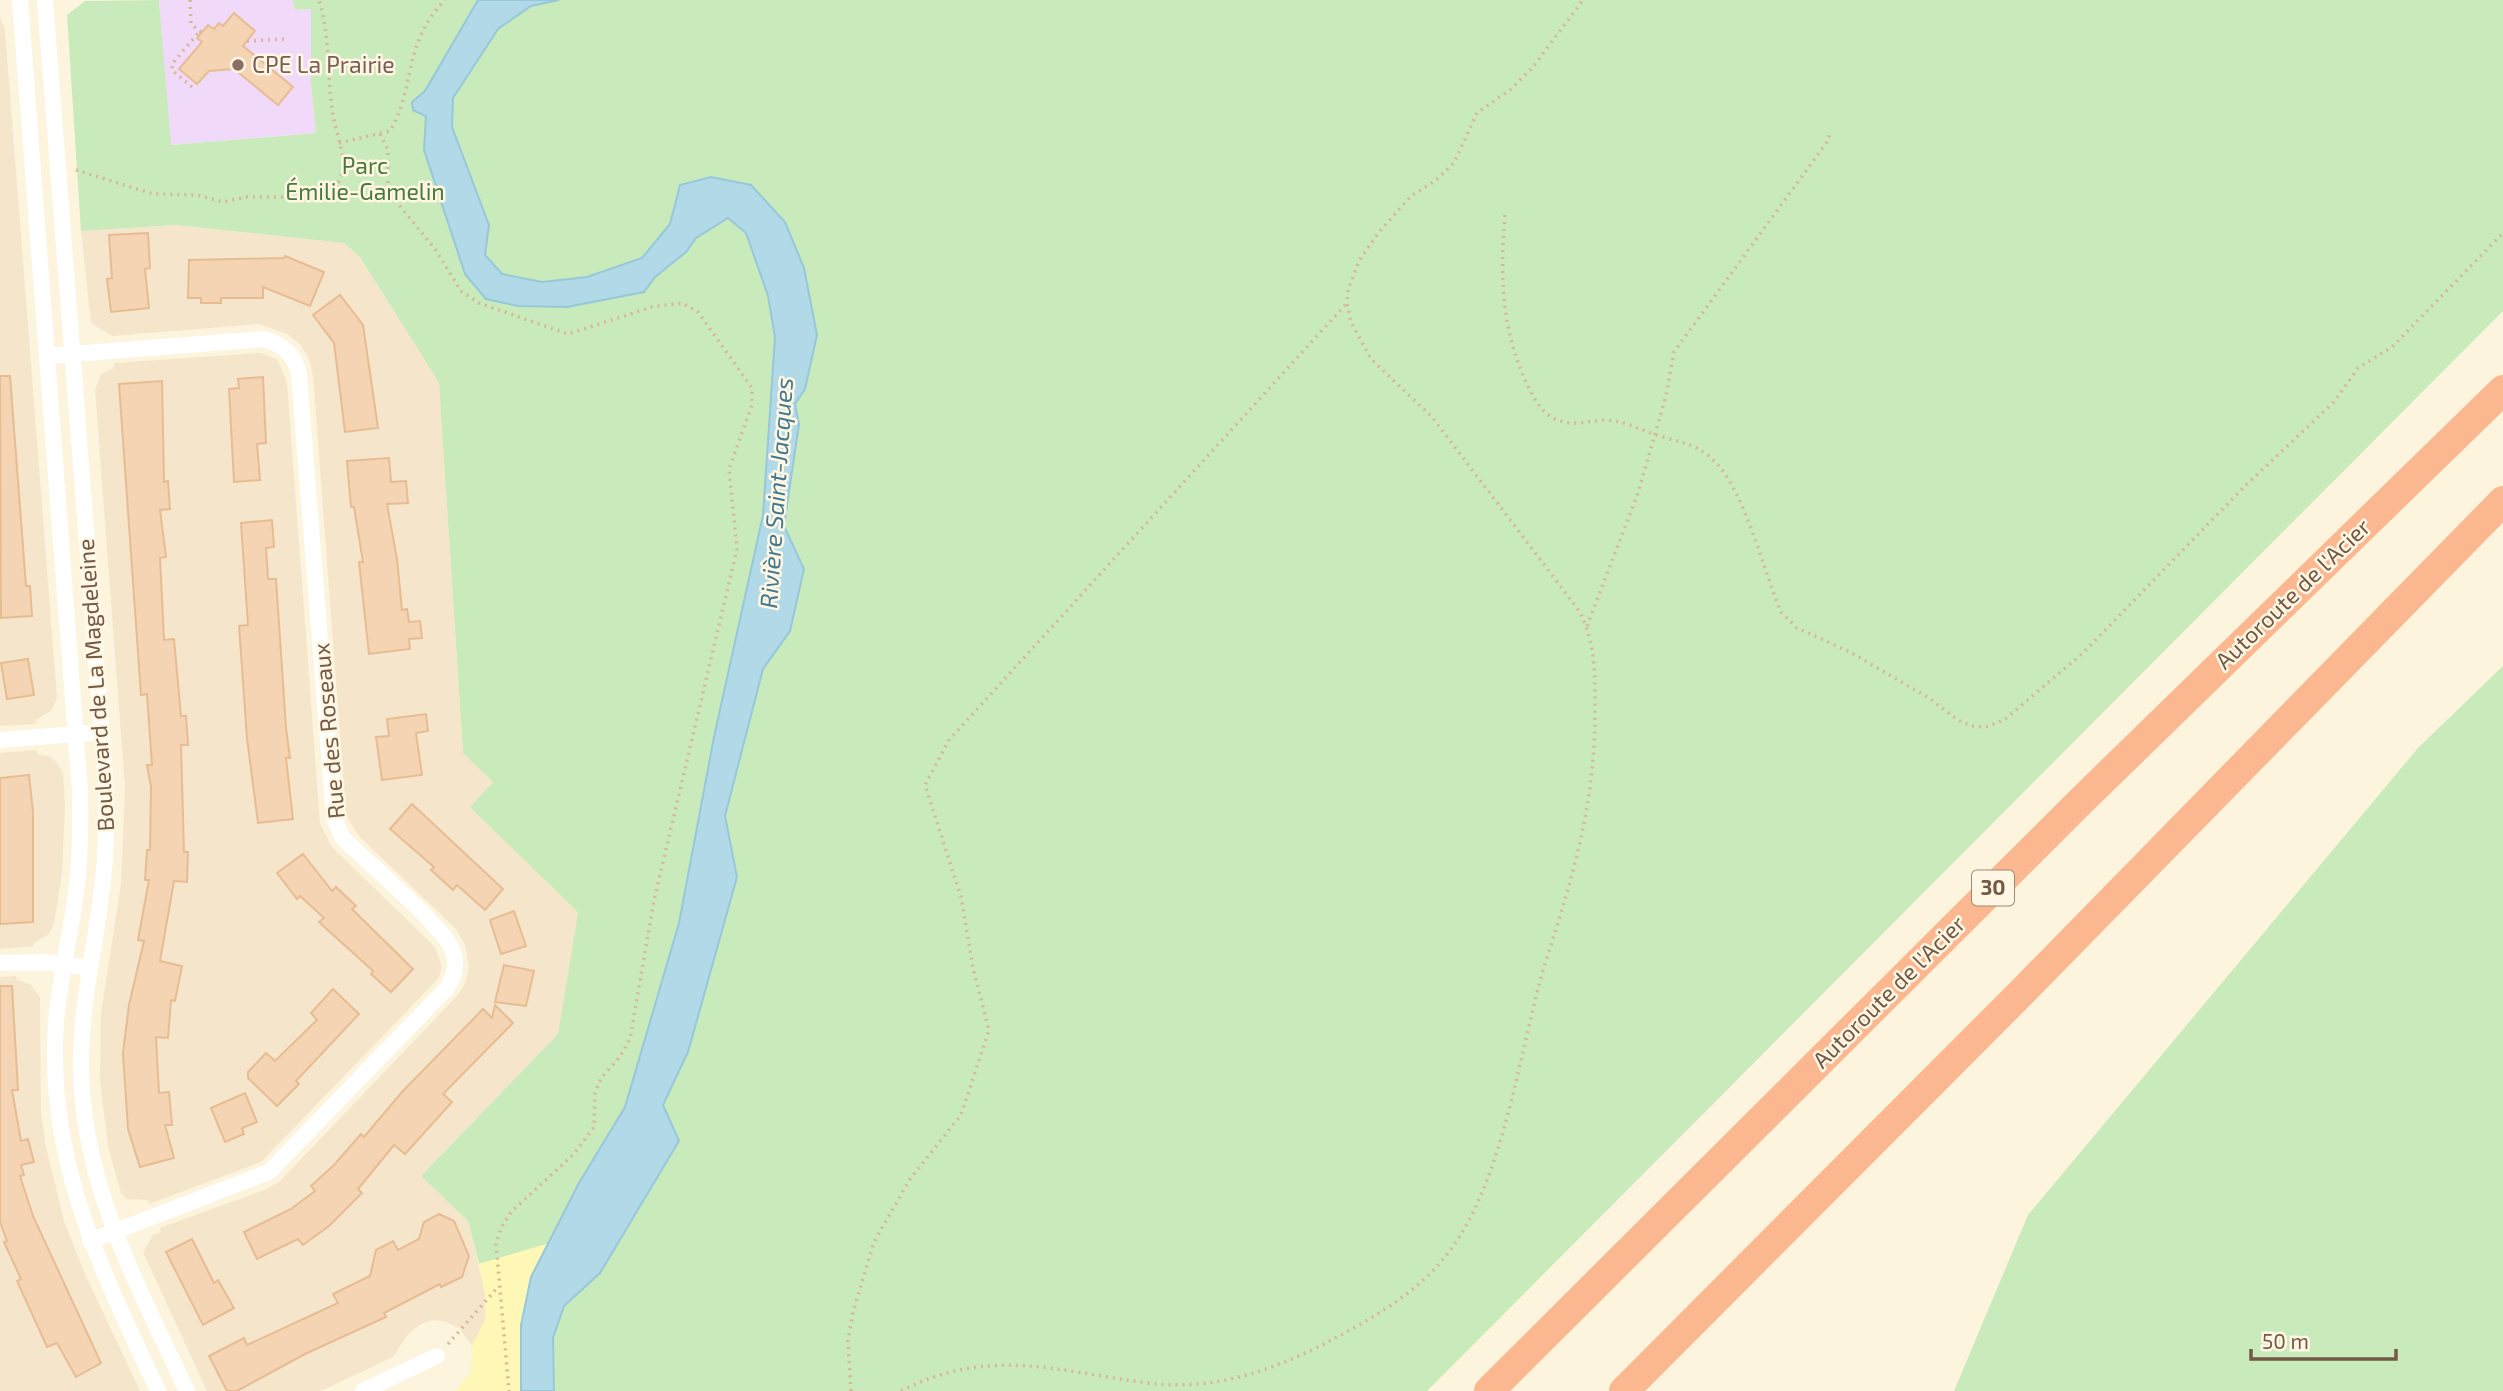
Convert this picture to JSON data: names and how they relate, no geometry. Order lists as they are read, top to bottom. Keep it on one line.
{"streets":{"highway":["Autoroute de l'Acier","30"],"street":["Boulevard de La Magdeleine","Rue des Roseaux"]},"crossings":[["Boulevard de La Magdeleine","Rue des Roseaux"]],"water":["Rivière Saint-Jacques"],"parks":["Parc Émilie-Gamelin"],"places":["CPE La Prairie"],"scale_bar":"50 m"}
